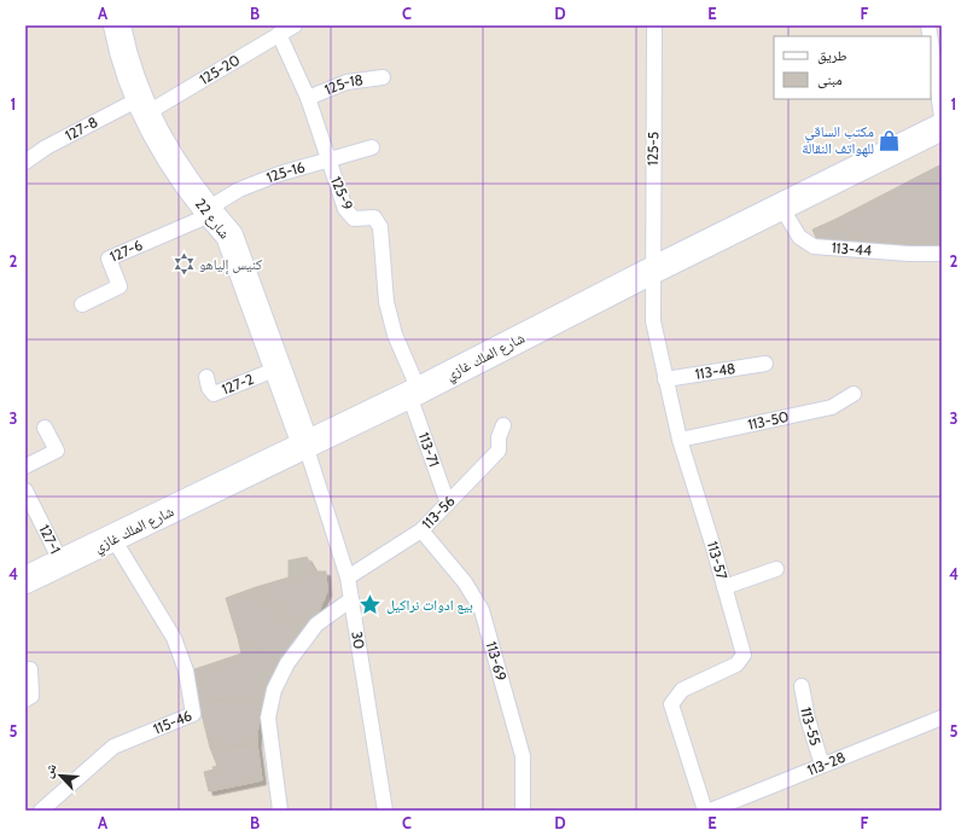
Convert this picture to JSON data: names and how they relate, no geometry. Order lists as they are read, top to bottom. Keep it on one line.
{"streets":{"street":["شارع 22","شارع الملك غازي"],"lane":["125-20","125-18","127-8","125-5","125-16","125-9","113-44","127-6","113-48","127-2","113-50","113-71","113-56","127-1","113-57","30","113-69","115-46","113-55","113-28"]},"crossings":[["125-20","127-8"],["125-20","125-9"],["125-20","شارع 22"],["125-18","125-9"],["127-8","شارع 22"],["125-5","شارع الملك غازي"],["125-5","113-57"],["125-16","125-9"],["125-16","شارع 22"],["125-16","127-6"],["125-9","شارع الملك غازي"],["125-9","113-71"],["شارع 22","127-6"],["شارع 22","شارع الملك غازي"],["شارع 22","127-2"],["شارع 22","30"],["113-44","شارع الملك غازي"],["شارع الملك غازي","113-71"],["شارع الملك غازي","127-1"],["شارع الملك غازي","113-57"],["شارع الملك غازي","30"],["شارع الملك غازي","115-46"],["113-48","113-57"],["113-50","113-57"],["113-71","113-56"],["113-56","30"],["113-56","113-69"],["113-55","113-28"]],"places":{"shop":["مكتب الساقي للهواتف النقالة"],"synagogue":["كنيس إلياهو"],"place":["بيع ادوات نراكيل"]},"legend":["طريق","مبنى"],"north":"top left","grid":{"columns":["A","B","C","D","E","F"],"rows":["1","2","3","4","5"]}}
